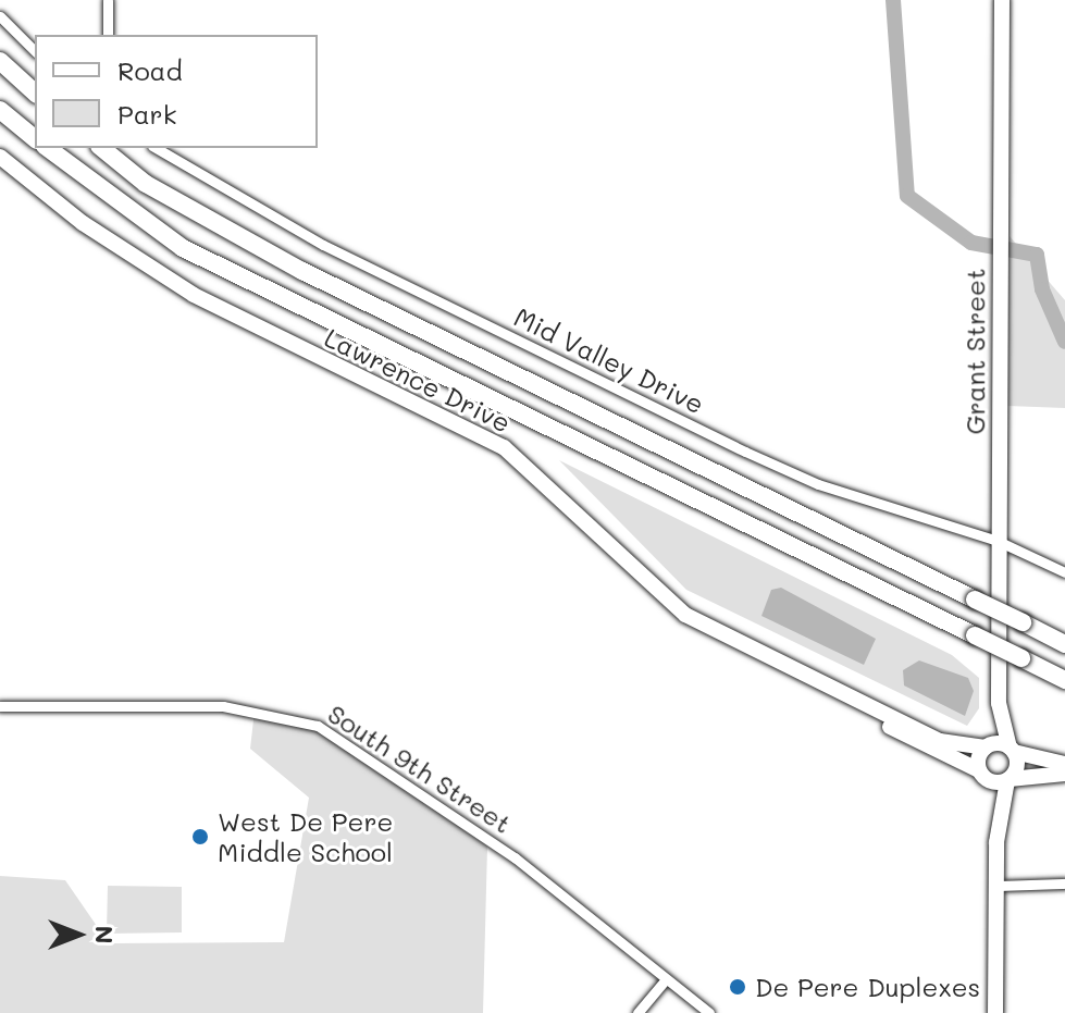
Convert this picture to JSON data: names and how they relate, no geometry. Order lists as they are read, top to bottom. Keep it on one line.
{"streets":{"main road":["Grant Street","Lawrence Drive"],"street":["Mid Valley Drive","South 9th Street"]},"crossings":[["Grant Street","Mid Valley Drive"],["Grant Street","Lawrence Drive"]],"places":["West De Pere Middle School","De Pere Duplexes"],"legend":["Road","Park"],"north":"right"}
